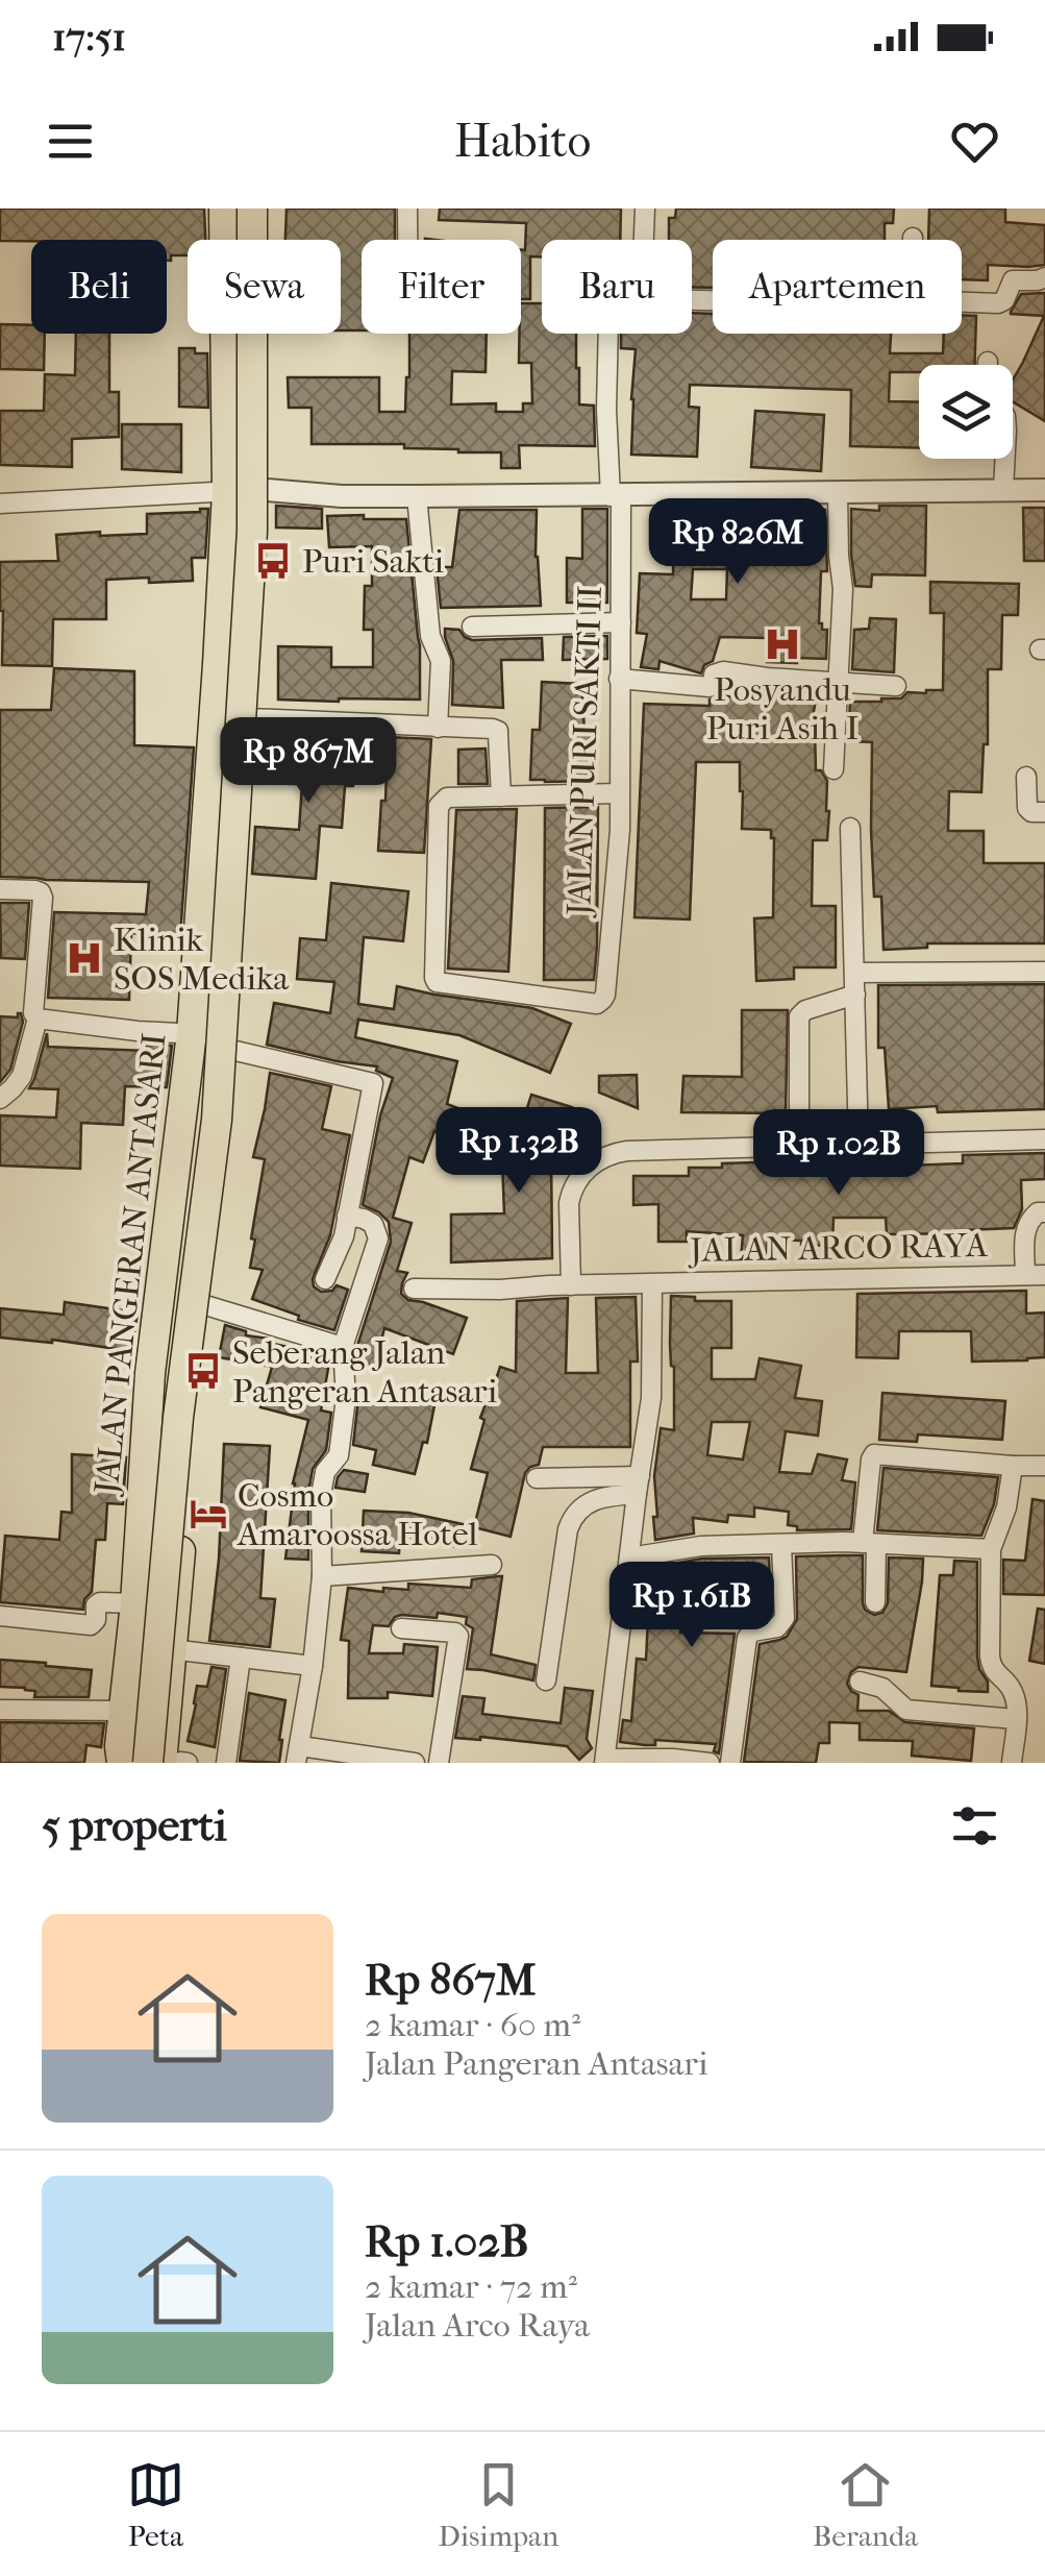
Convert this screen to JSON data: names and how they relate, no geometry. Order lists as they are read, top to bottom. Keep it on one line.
{"streets":{"main road":["JALAN PANGERAN ANTASARI"],"street":["JALAN PURI SAKTI II","JALAN ARCO RAYA"]},"places":{"bus stop":["Puri Sakti","Seberang Jalan Pangeran Antasari"],"hospital":["Posyandu Puri Asih I","Klinik SOS Medika"],"hotel":["Cosmo Amaroossa Hotel"]},"page":{"status":"17:51","header":"Habito","chip":["Beli","Sewa","Filter","Baru","Apartemen"],"price":["Rp 826M","Rp 867M","Rp 1.32B","Rp 1.02B","Rp 1.61B"],"heading":"5 properti","list":[{"name":"Rp 867M","note":"2 kamar · 60 m² · Jalan Pangeran Antasari"},{"name":"Rp 1.02B","note":"2 kamar · 72 m² · Jalan Arco Raya"}],"tabs":["Peta","Disimpan","Beranda"]}}
